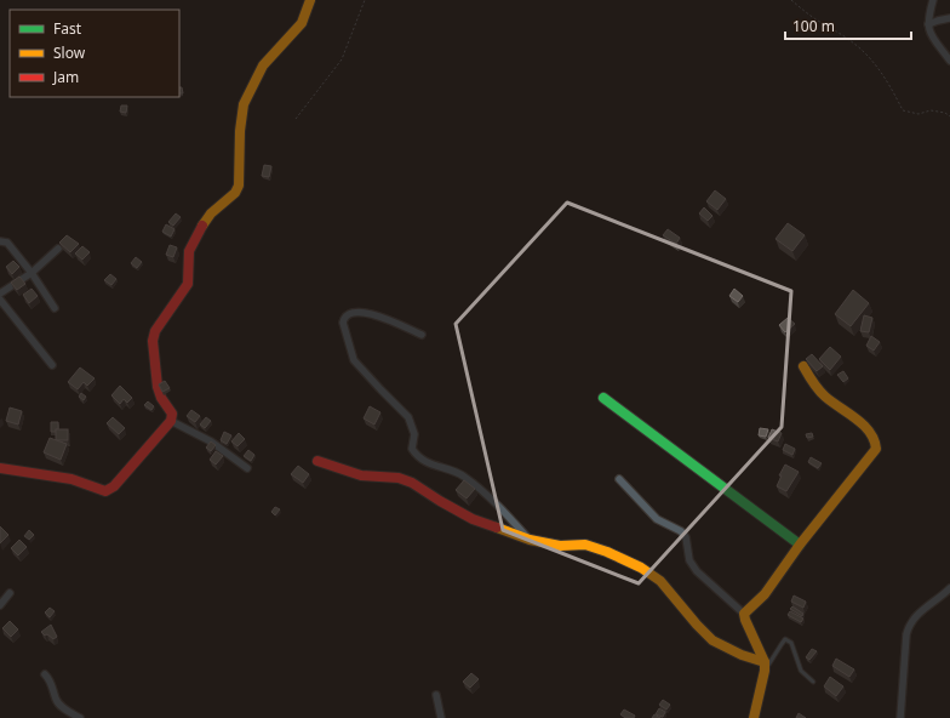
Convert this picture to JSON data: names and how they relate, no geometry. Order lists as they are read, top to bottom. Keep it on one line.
{"legend":["Fast","Slow","Jam"],"scale_bar":"100 m"}
